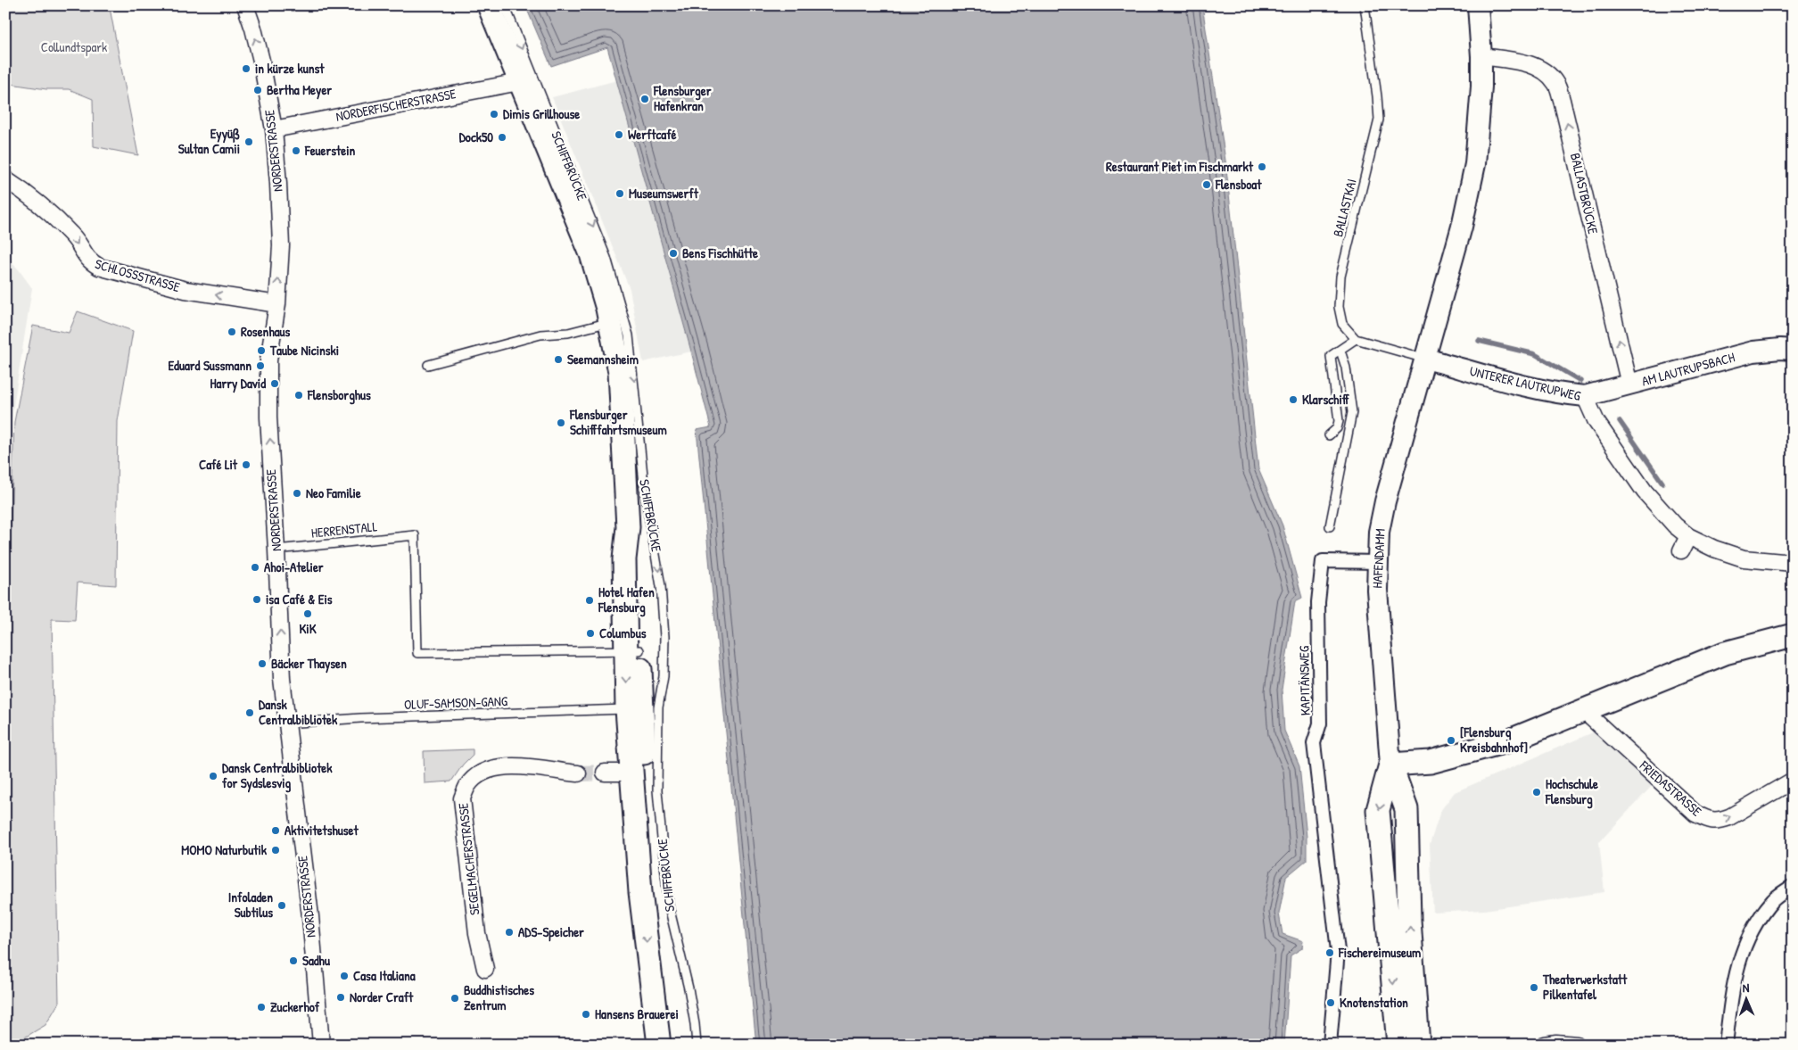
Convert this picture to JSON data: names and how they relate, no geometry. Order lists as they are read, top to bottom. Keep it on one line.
{"streets":{"main road":["SCHIFFBRÜCKE","HAFENDAMM"],"street":["NORDERFISCHERSTRASSE","NORDERSTRASSE","BALLASTBRÜCKE","SCHLOSSSTRASSE","AM LAUTRUPSBACH","UNTERER LAUTRUPWEG","KAPITÄNSWEG","FRIEDASTRASSE","SEGELMACHERSTRASSE"],"lane":["BALLASTKAI","HERRENSTALL","OLUF-SAMSON-GANG"]},"crossings":[["NORDERFISCHERSTRASSE","NORDERSTRASSE"],["NORDERFISCHERSTRASSE","SCHIFFBRÜCKE"],["NORDERSTRASSE","SCHLOSSSTRASSE"],["NORDERSTRASSE","HERRENSTALL"],["NORDERSTRASSE","OLUF-SAMSON-GANG"],["SCHIFFBRÜCKE","HERRENSTALL"],["SCHIFFBRÜCKE","OLUF-SAMSON-GANG"],["BALLASTBRÜCKE","AM LAUTRUPSBACH"],["AM LAUTRUPSBACH","UNTERER LAUTRUPWEG"],["UNTERER LAUTRUPWEG","HAFENDAMM"],["HAFENDAMM","KAPITÄNSWEG"]],"one_way":["NORDERSTRASSE","BALLASTBRÜCKE","FRIEDASTRASSE"],"parks":["Collundtspark"],"places":["in kürze kunst","Bertha Meyer","Flensburger Hafenkran","Dimis Grillhouse","Werftcafé","Dock50","Eyyüß Sultan Camii","Feuerstein","Restaurant Piet im Fischmarkt","Flensboat","Museumswerft","Bens Fischhütte","Rosenhaus","Taube Nicinski","Seemannsheim","Eduard Sussmann","Harry David","Flensborghus","Klarschiff","Flensburger Schifffahrtsmuseum","Café Lit","Neo Familie","Ahoi-Atelier","isa Café & Eis","Hotel Hafen Flensburg","KiK","Columbus","Bäcker Thaysen","Dansk Centralbibliotek","[Flensburg Kreisbahnhof]","Dansk Centralbibliotek for Sydslesvig","Hochschule Flensburg","Aktivitetshuset","MOMO Naturbutik","Infoladen Subtilus","ADS-Speicher","Fischereimuseum","Sadhu","Casa Italiana","Theaterwerkstatt Pilkentafel","Norder Craft","Buddhistisches Zentrum","Knotenstation","Zuckerhof","Hansens Brauerei"],"north":"top"}
